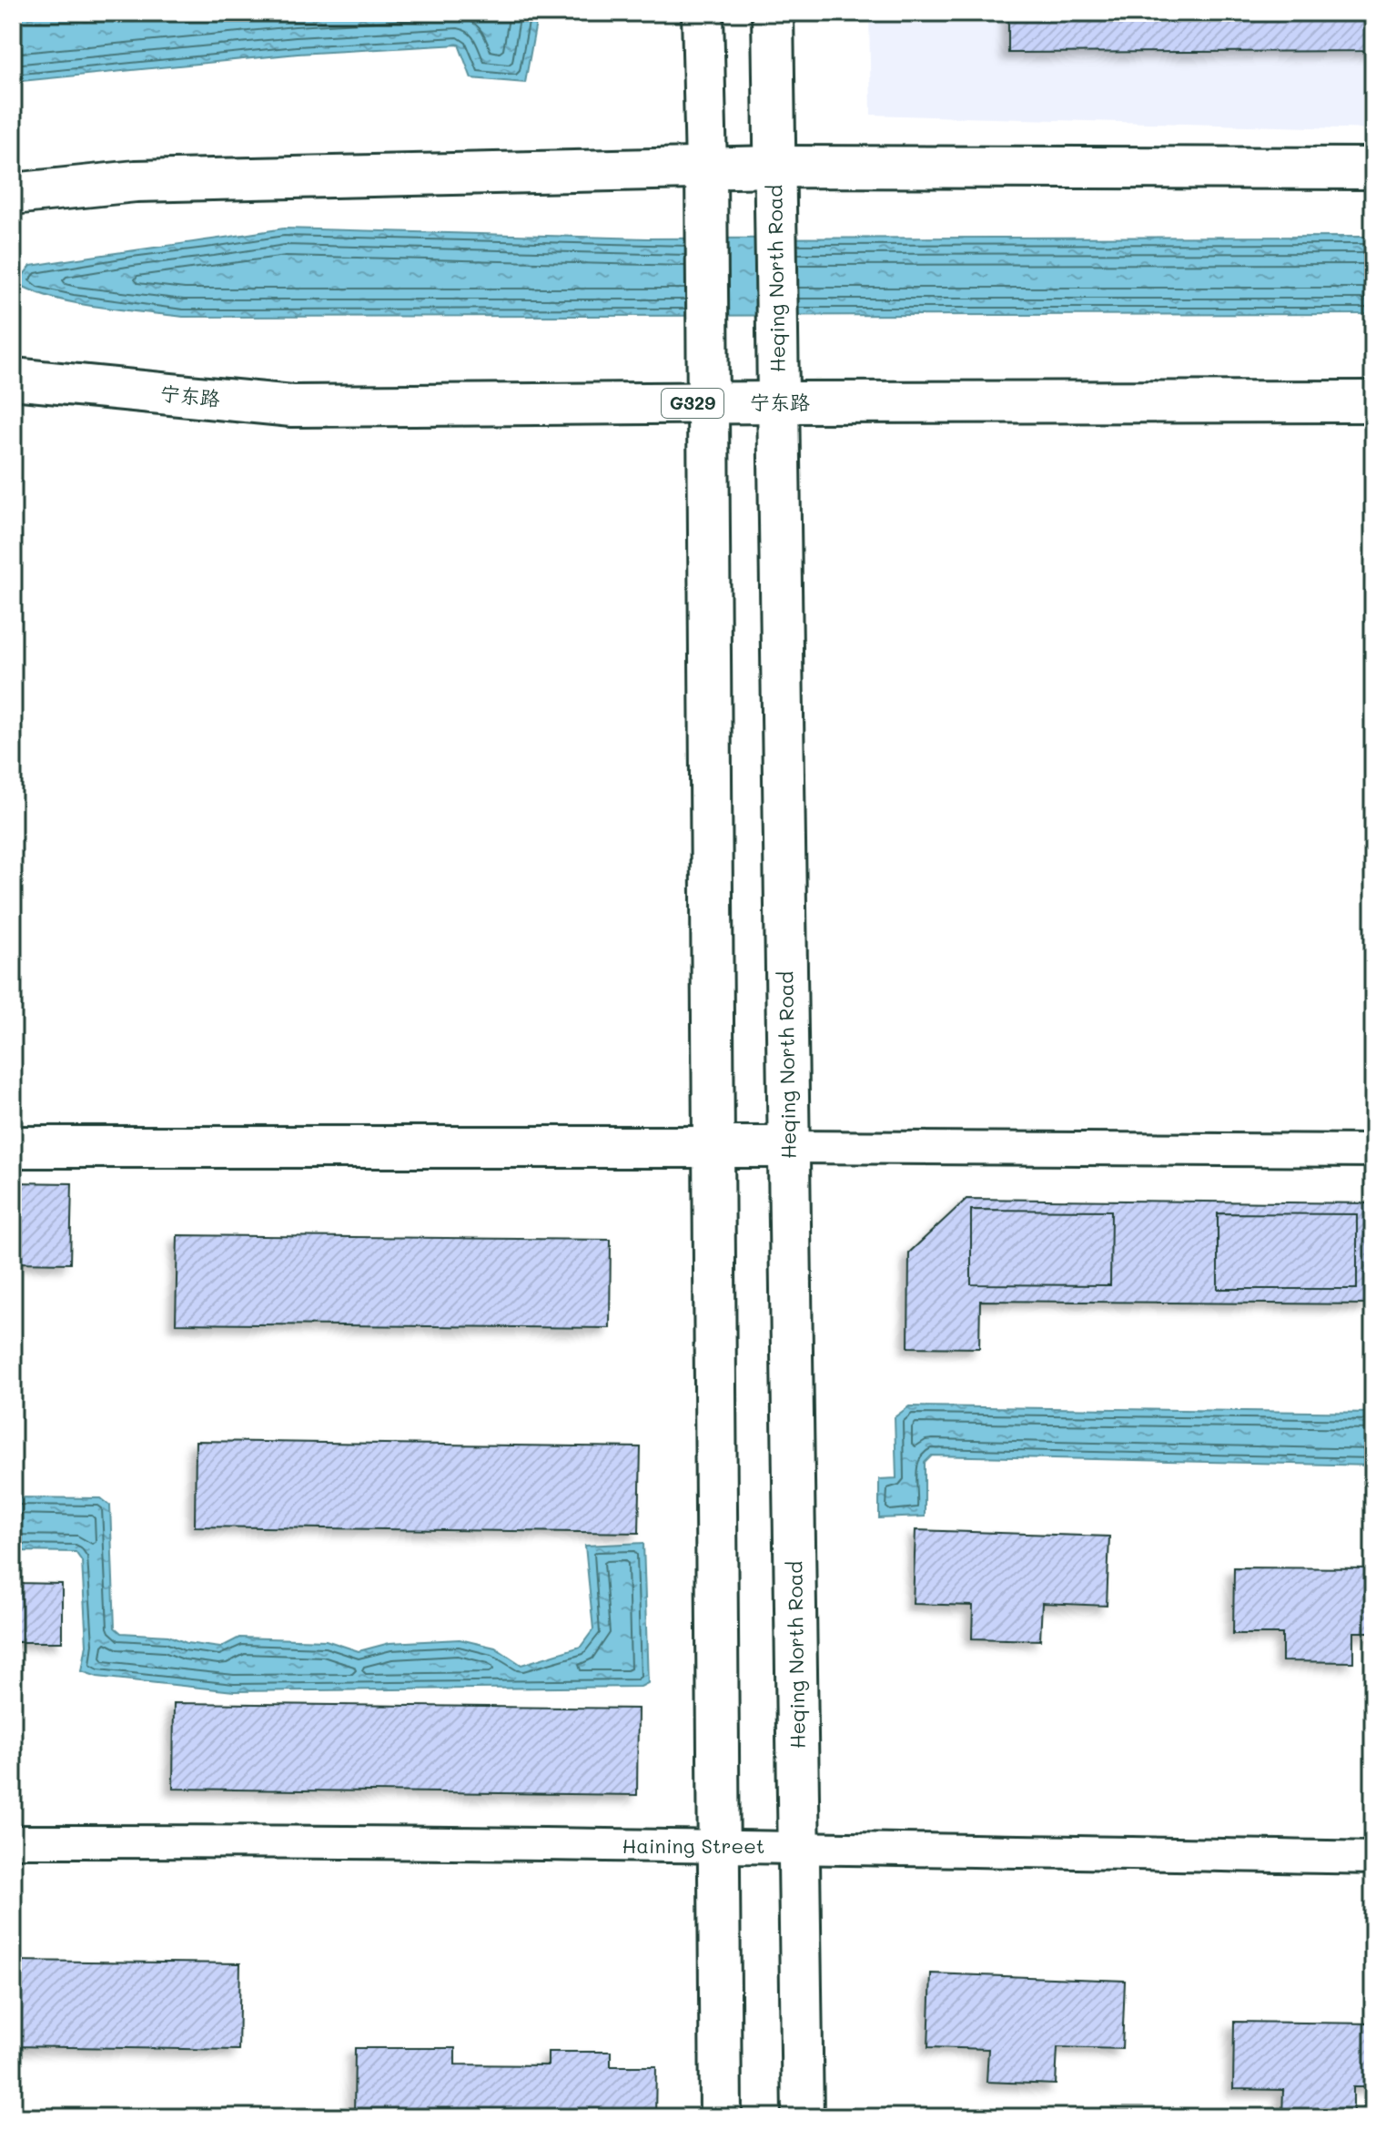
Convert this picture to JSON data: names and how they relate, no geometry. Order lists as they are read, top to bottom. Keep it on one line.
{"streets":{"main road":["Heqing North Road","宁东路","G329"],"street":["Haining Street"]},"crossings":[["Heqing North Road","宁东路"],["Heqing North Road","Haining Street"]]}
